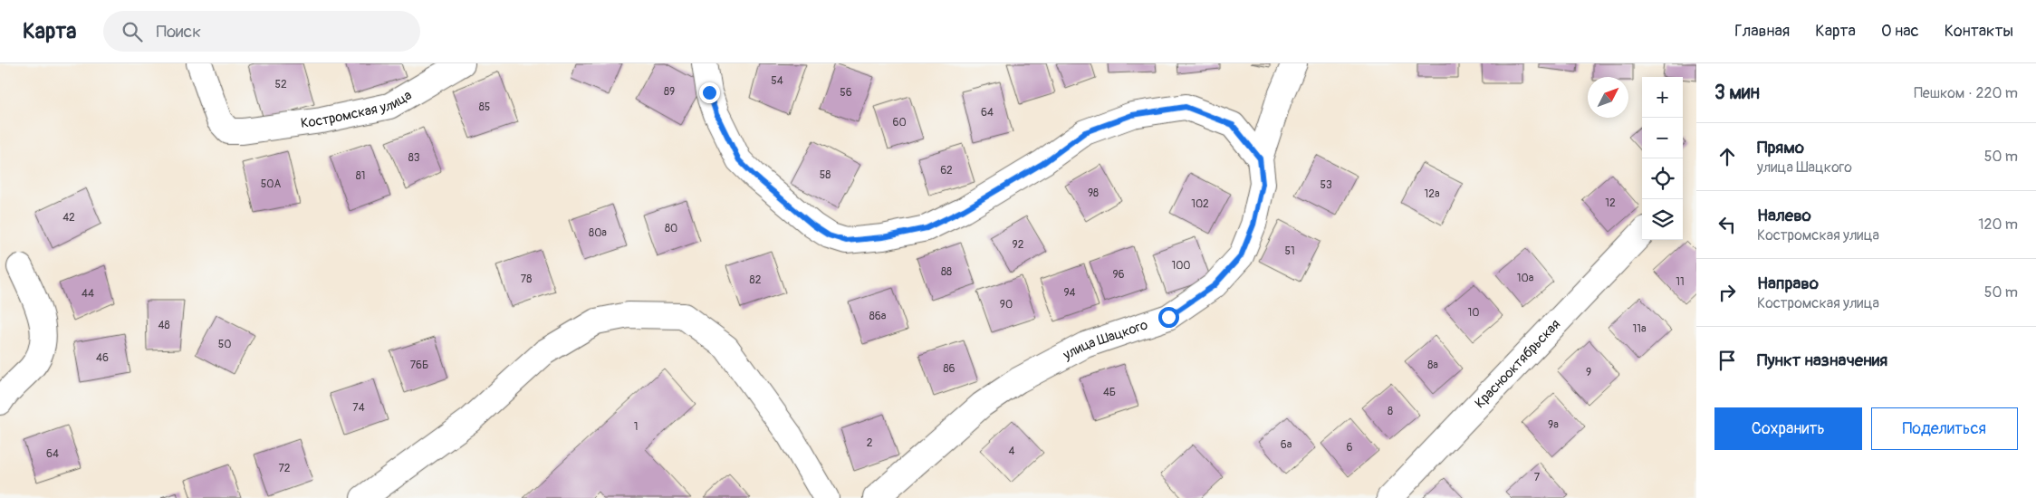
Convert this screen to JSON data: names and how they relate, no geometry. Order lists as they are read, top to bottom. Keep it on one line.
{"streets":{"street":["Костромская улица","улица Шацкого","Краснооктябрьская"]},"house_numbers":["54","52","89","56","85","64","60","83","62","58","81","50А","53","98","12а","12","102","42","80","80а","92","51","100","88","96","10а","78","82","11","94","44","90","10","86а","48","11а","50","46","76Б","8а","86","9","4Б","74","8","9а","1","2","6а","6","4","64","72","7"],"north":"top right","page":{"header":"Карта","search":"Поиск","nav":["Главная","Карта","О нас","Контакты"],"heading":["3 мин","Пешком · 220 m"],"map_buttons":["+","−"],"list":[["Прямо","улица Шацкого","50 m"],["Налево","Костромская улица","120 m"],["Направо","Костромская улица","50 m"],"Пункт назначения"],"buttons":["Сохранить","Поделиться"]}}
